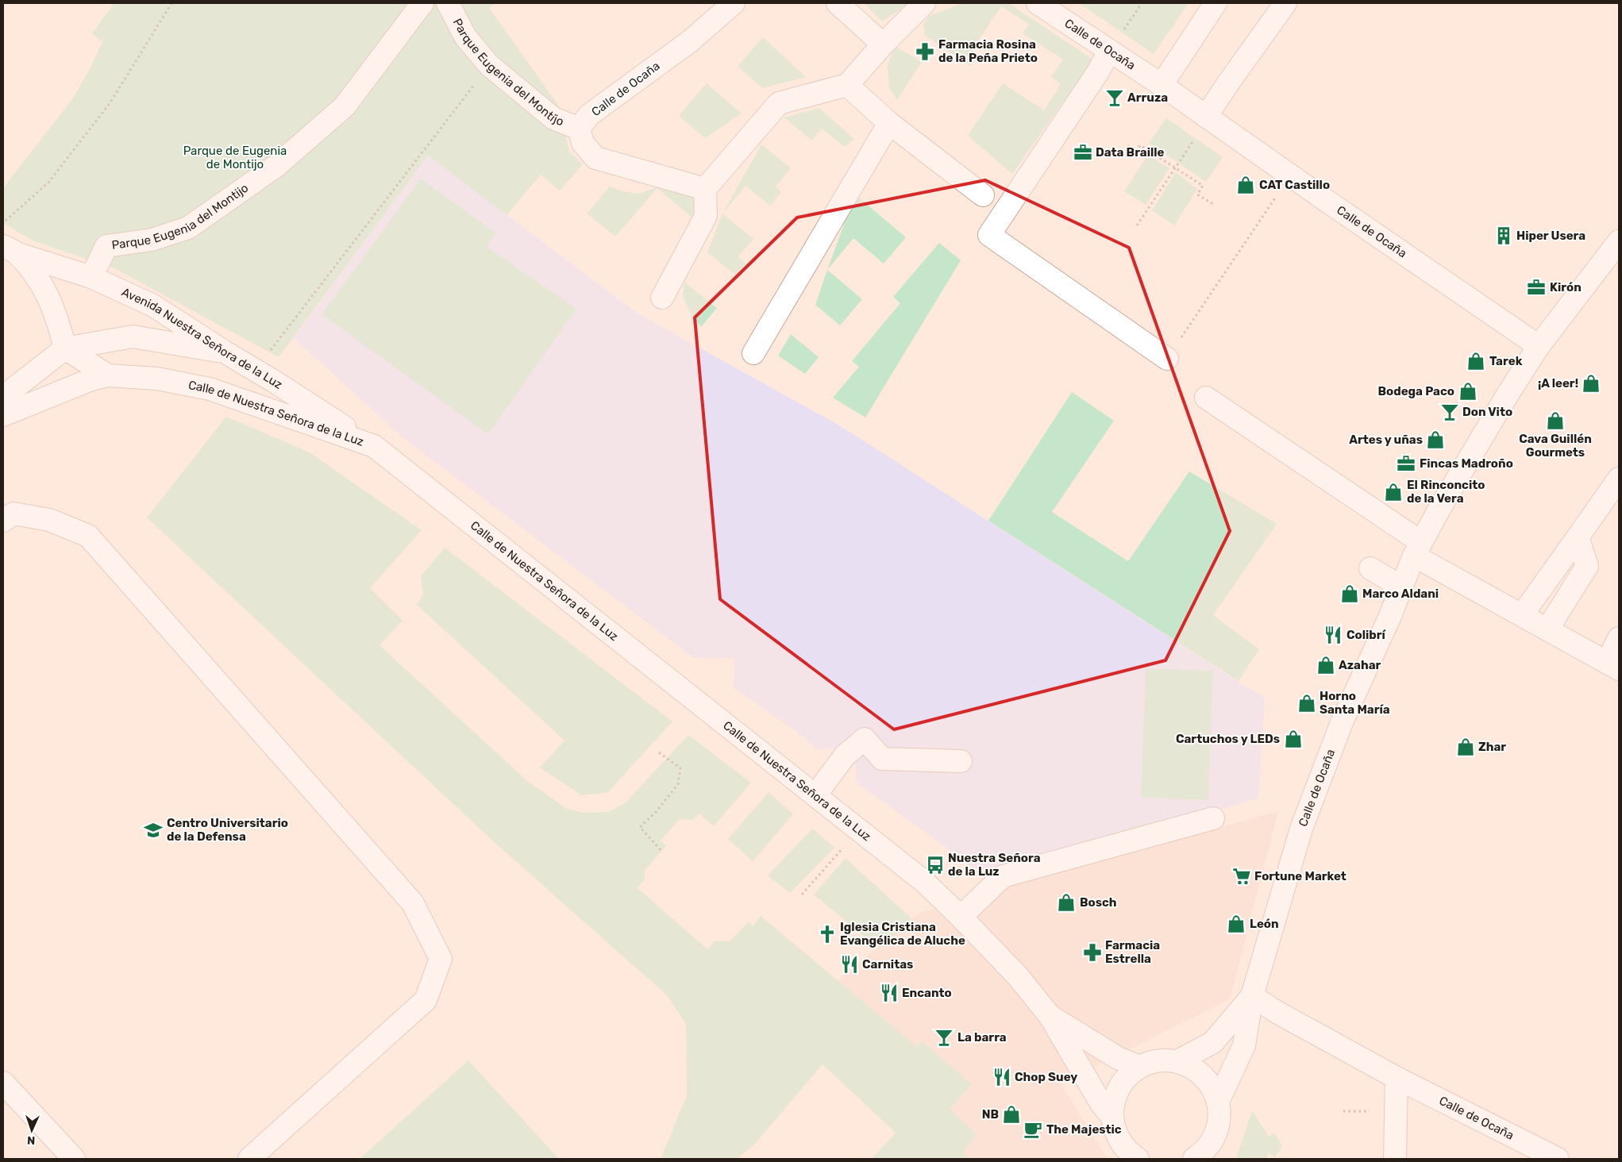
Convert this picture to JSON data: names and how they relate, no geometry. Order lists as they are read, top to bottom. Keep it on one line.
{"streets":{"street":["Calle de Ocaña","Parque Eugenia del Montijo","Avenida Nuestra Señora de la Luz","Calle de Nuestra Señora de la Luz"]},"crossings":[["Calle de Ocaña","Parque Eugenia del Montijo"],["Parque Eugenia del Montijo","Avenida Nuestra Señora de la Luz"],["Avenida Nuestra Señora de la Luz","Calle de Nuestra Señora de la Luz"]],"parks":["Parque de Eugenia de Montijo"],"places":{"pharmacy":["Farmacia Rosina de la Peña Prieto","Farmacia Estrella"],"bar":["Arruza","Don Vito","La barra"],"office":["Data Braille","Kirón","Fincas Madroño"],"shop":["CAT Castillo","Tarek","¡A leer!","Bodega Paco","Cava Guillén Gourmets","Artes y uñas","El Rinconcito de la Vera","Marco Aldani","Azahar","Horno Santa María","Cartuchos y LEDs","Zhar","Bosch","León","NB"],"building":["Hiper Usera"],"restaurant":["Colibrí","Carnitas","Encanto","Chop Suey"],"school or university":["Centro Universitario de la Defensa"],"bus stop":["Nuestra Señora de la Luz"],"supermarket":["Fortune Market"],"church":["Iglesia Cristiana Evangélica de Aluche"],"cafe":["The Majestic"]},"north":"bottom"}
